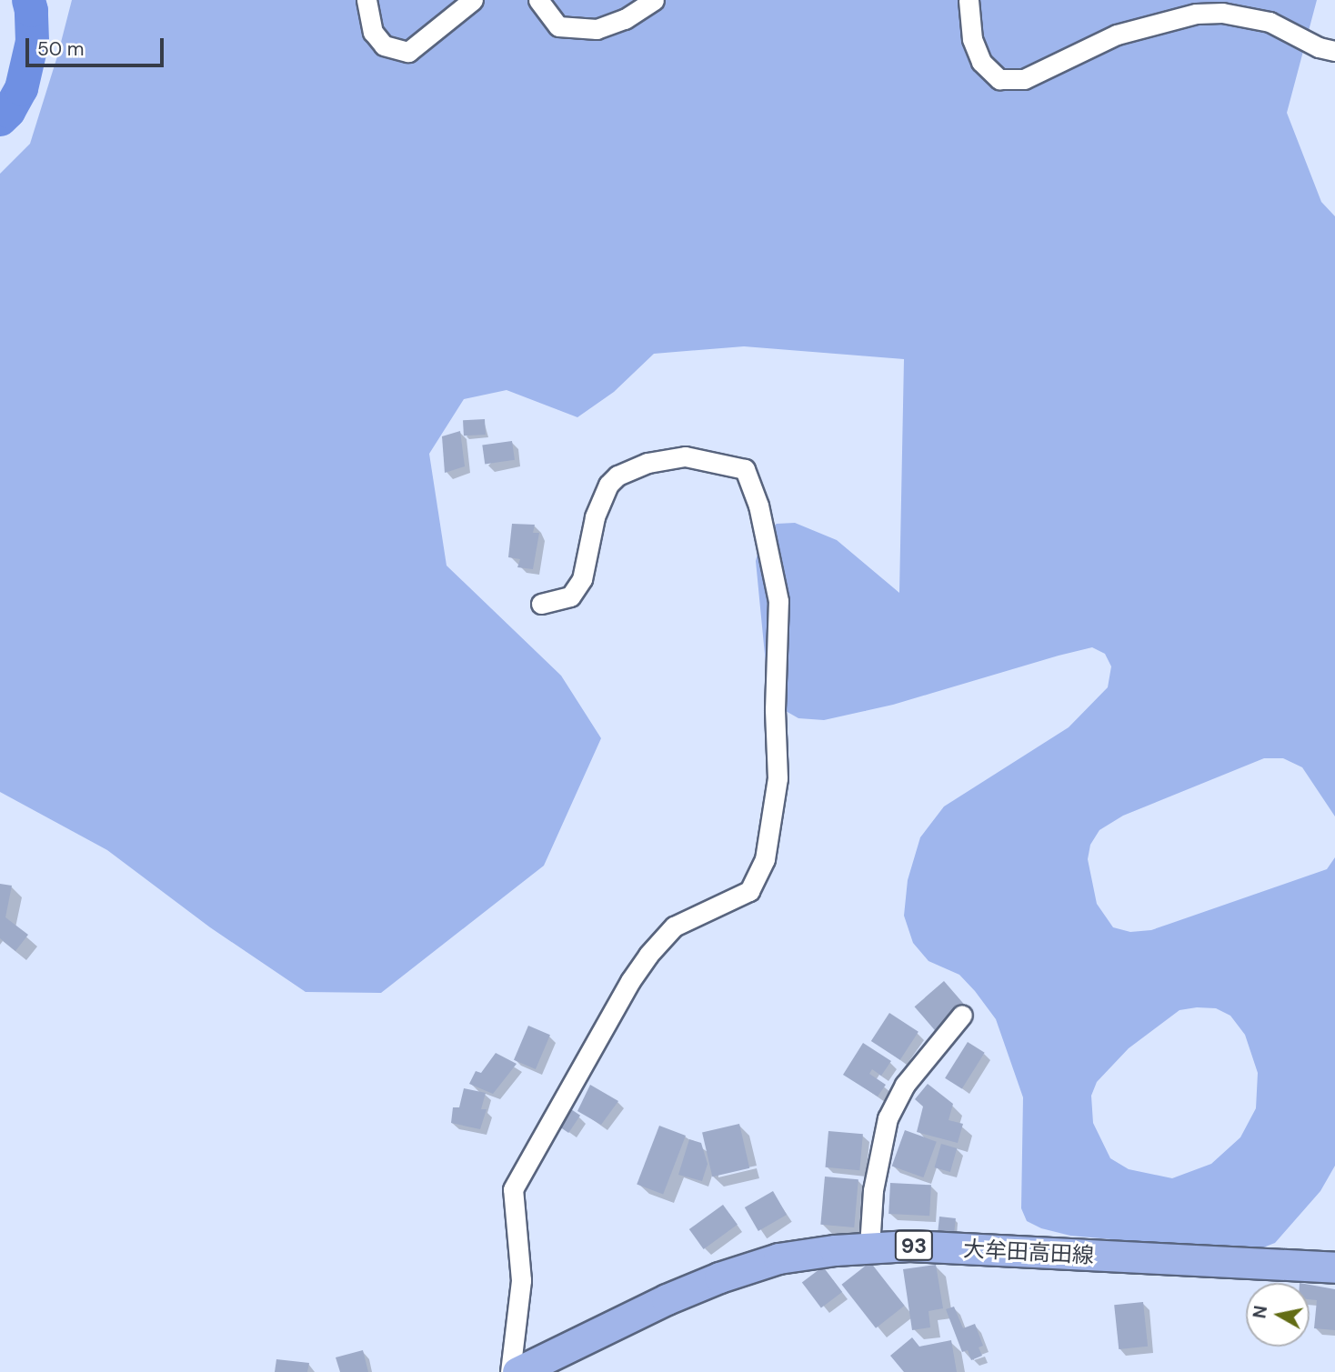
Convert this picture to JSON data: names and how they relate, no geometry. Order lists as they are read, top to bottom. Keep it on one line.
{"streets":{"main road":["93","大牟田高田線"]},"scale_bar":"50 m","north":"left"}
